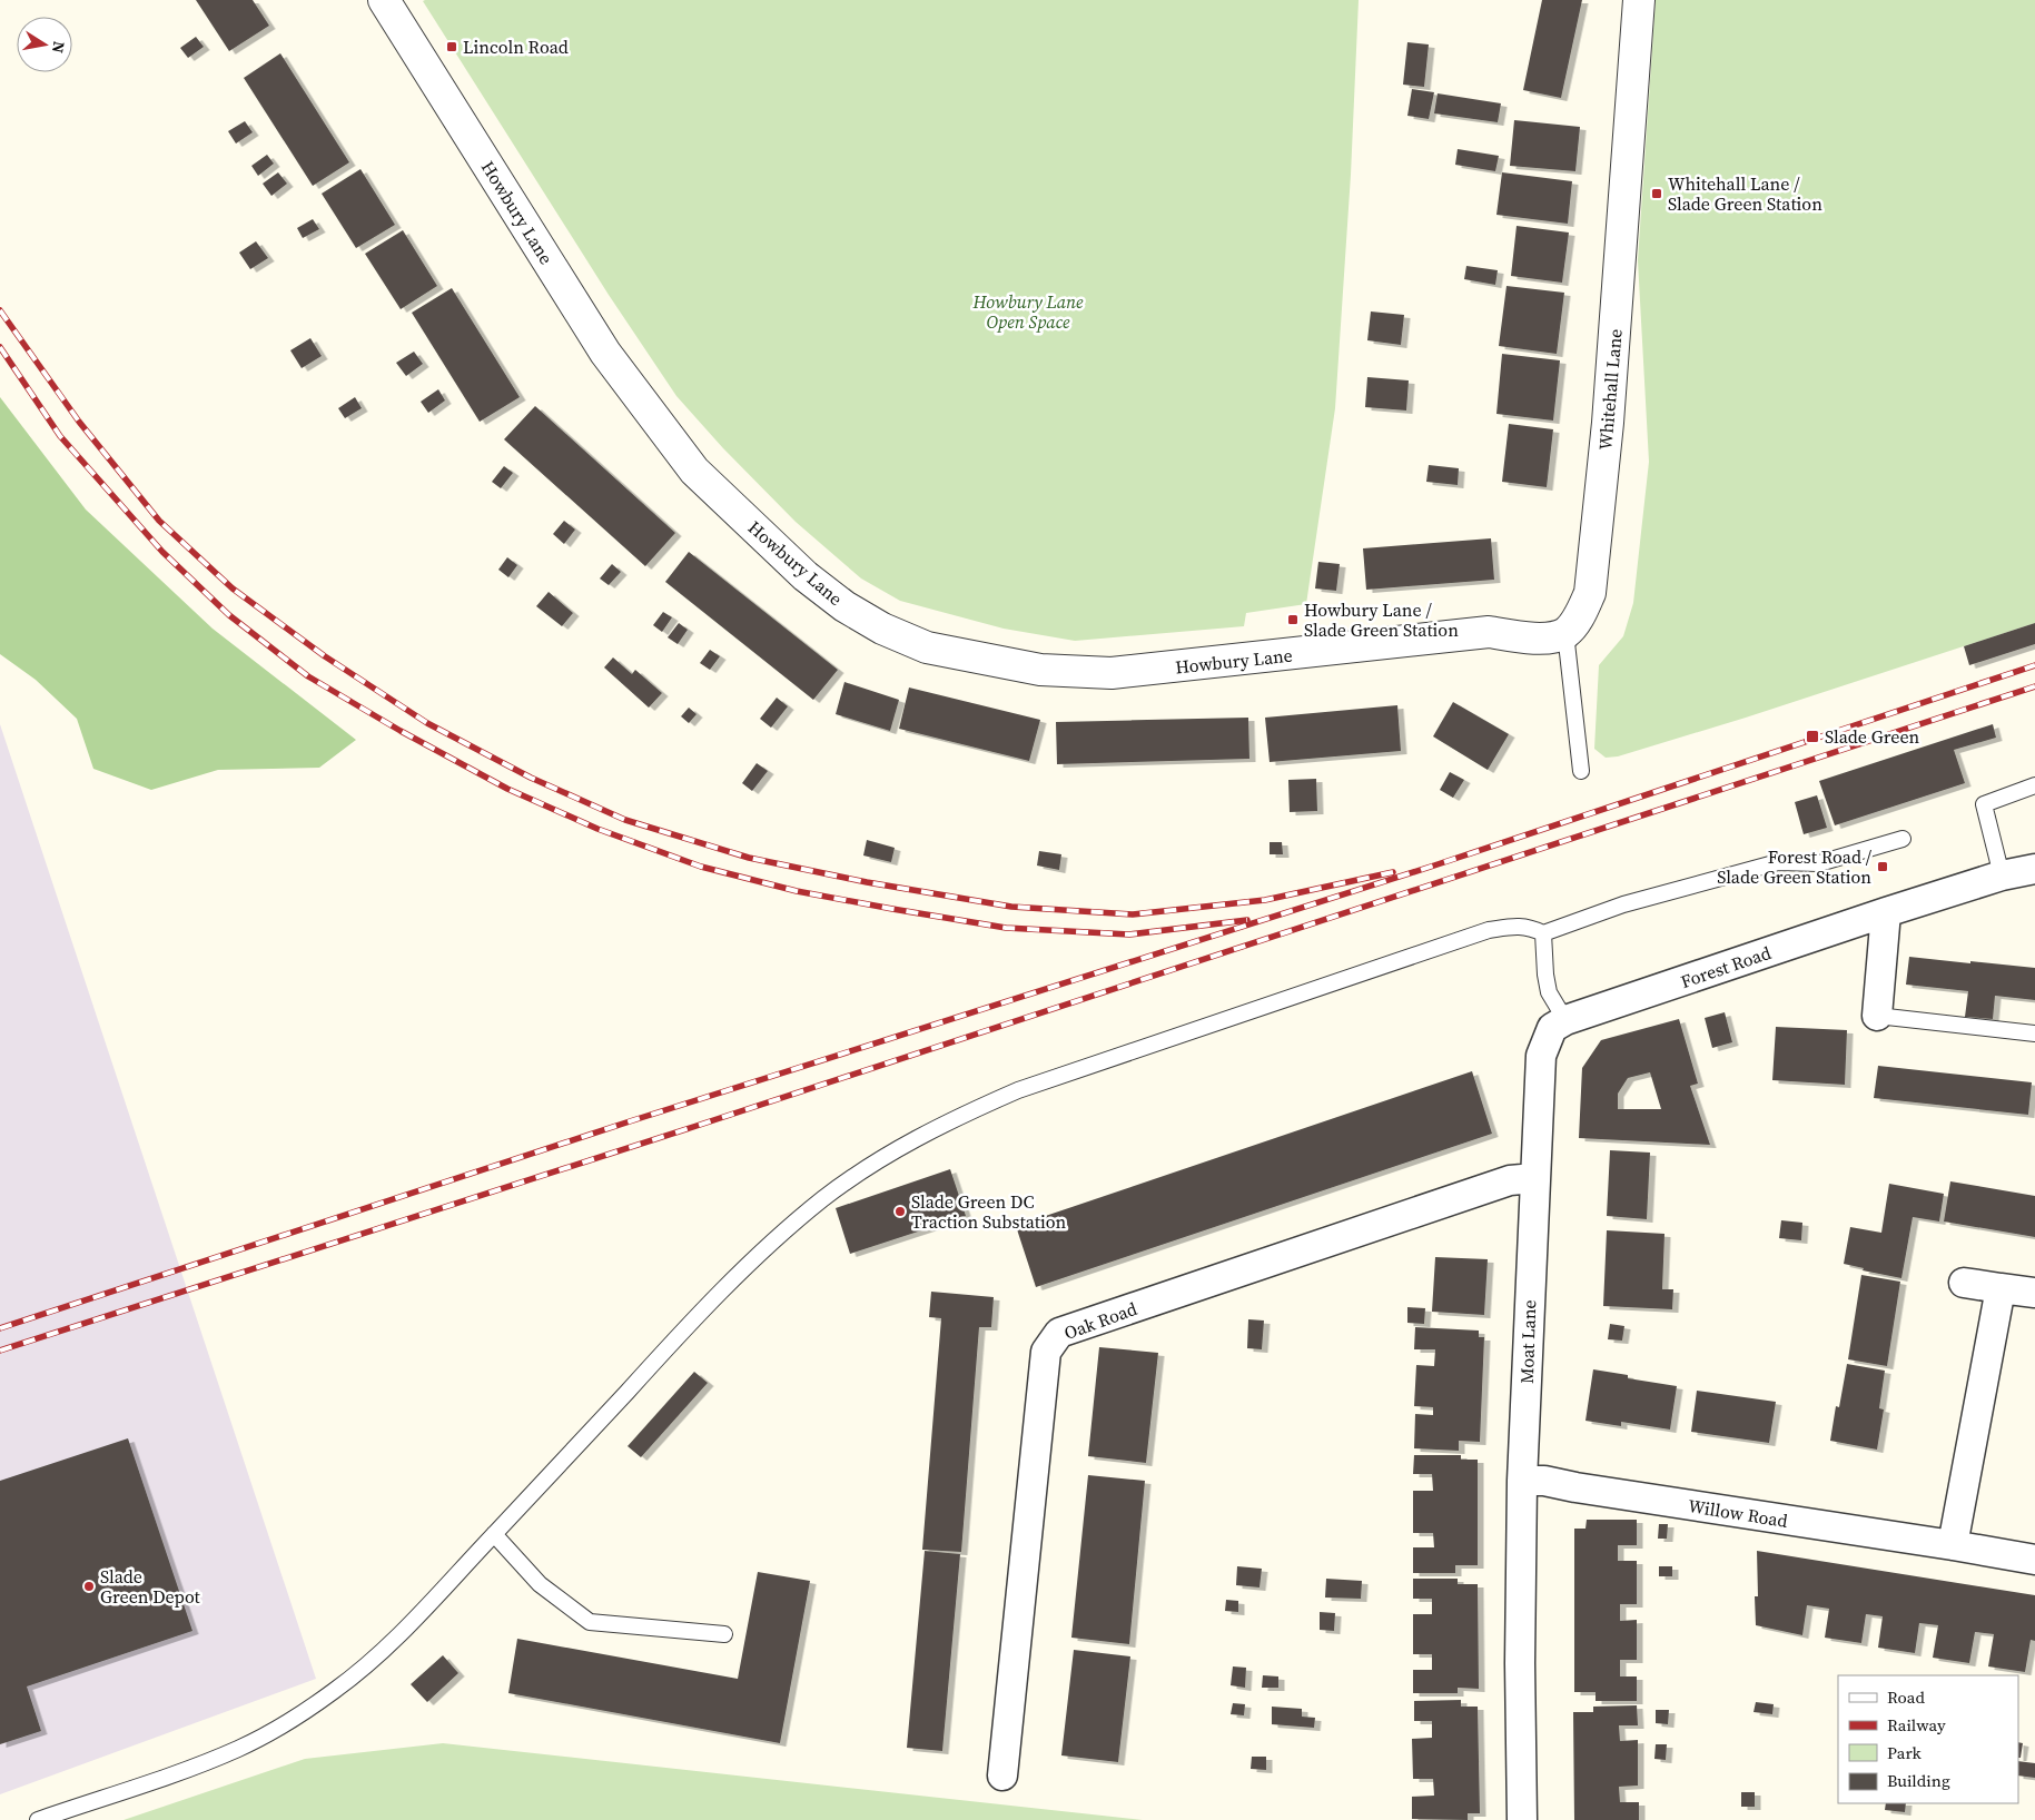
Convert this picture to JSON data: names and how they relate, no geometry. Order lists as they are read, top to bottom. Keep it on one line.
{"streets":{"street":["Howbury Lane","Whitehall Lane","Forest Road","Oak Road","Moat Lane","Willow Road"]},"crossings":[["Howbury Lane","Whitehall Lane"],["Forest Road","Moat Lane"],["Oak Road","Moat Lane"],["Moat Lane","Willow Road"]],"parks":["Howbury Lane Open Space"],"places":{"transit":["Lincoln Road","Whitehall Lane / Slade Green Station","Howbury Lane / Slade Green Station","Slade Green","Forest Road / Slade Green Station"],"other":["Slade Green DC Traction Substation","Slade Green Depot"]},"legend":["Road","Railway","Park","Building"],"north":"right"}
